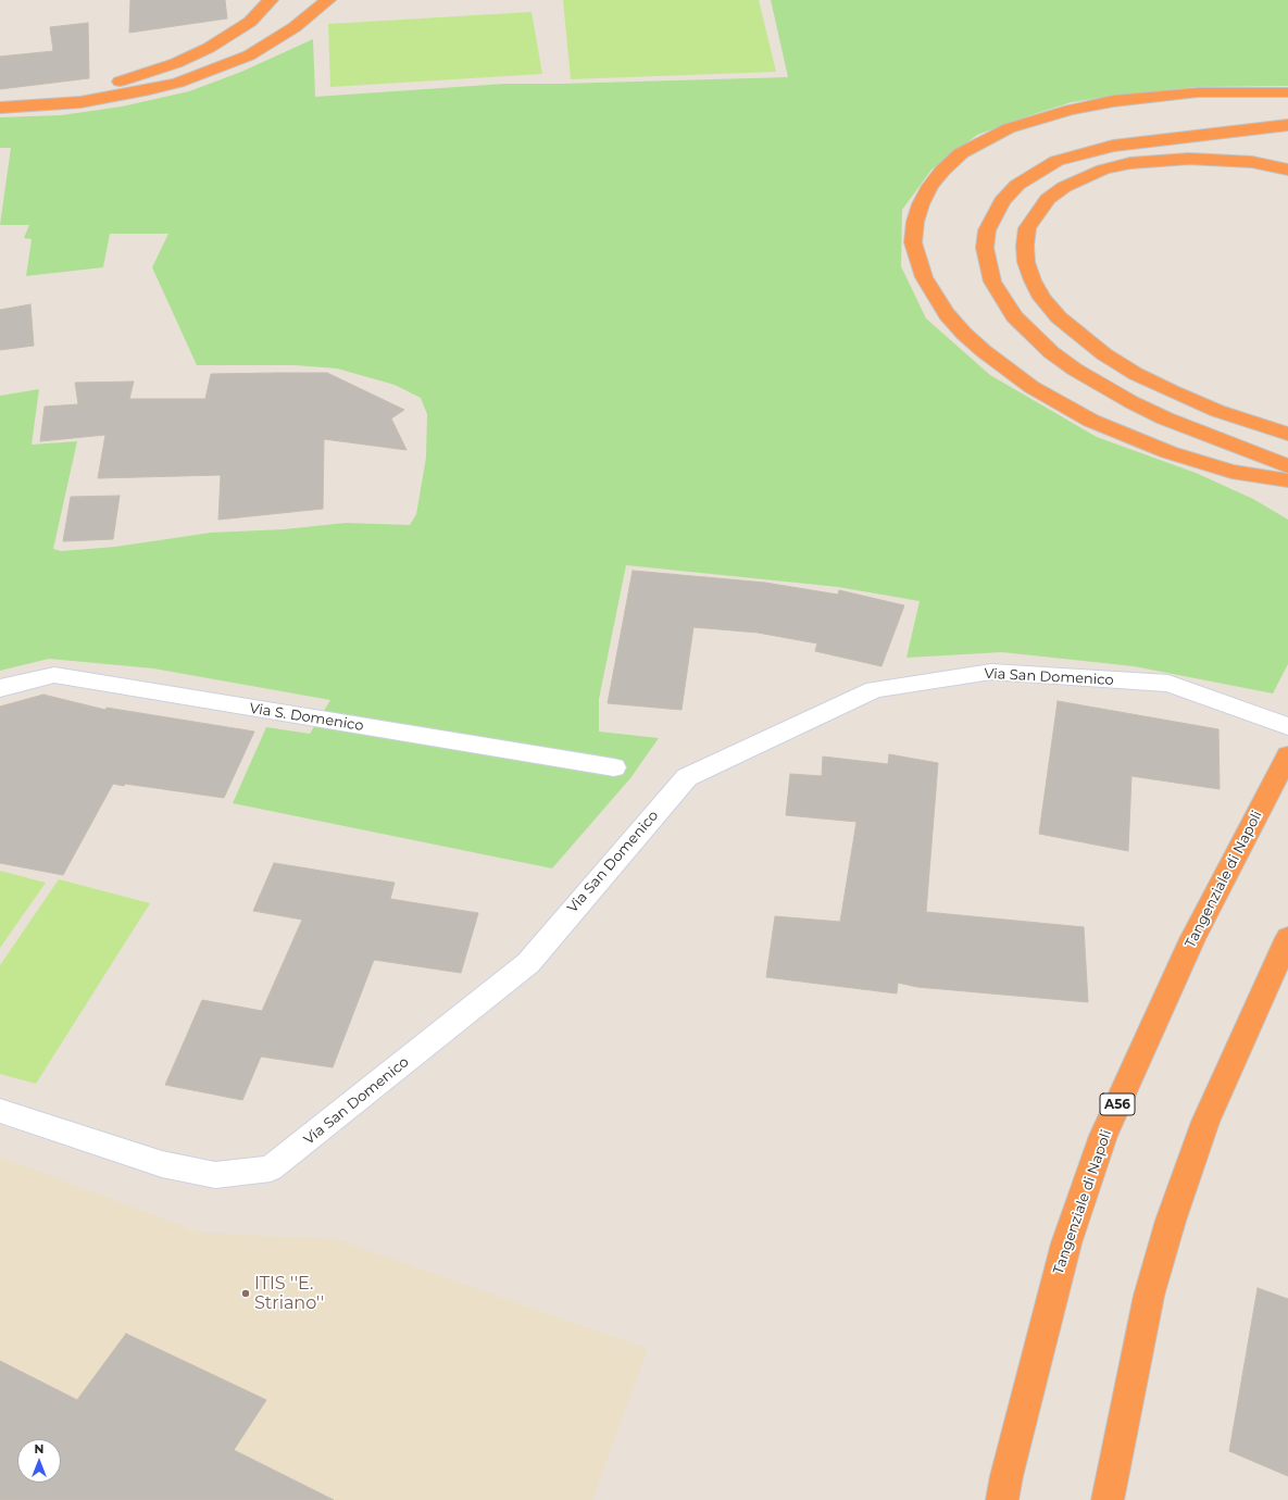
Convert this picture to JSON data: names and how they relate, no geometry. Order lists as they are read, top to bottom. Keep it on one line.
{"streets":{"highway":["Tangenziale di Napoli","A56"],"street":["Via San Domenico","Via S. Domenico"]},"places":["ITIS ''E. Striano''"],"north":"top"}
